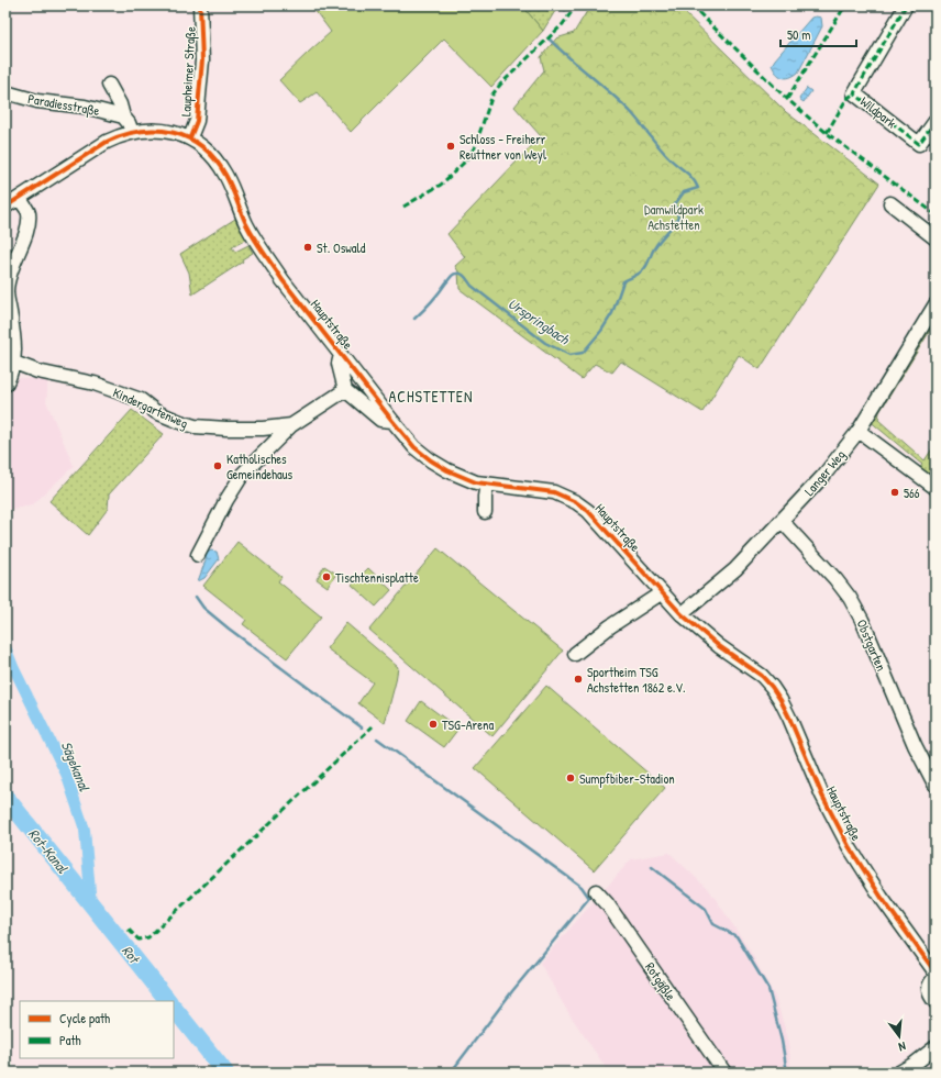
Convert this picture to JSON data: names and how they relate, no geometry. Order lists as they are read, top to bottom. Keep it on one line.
{"streets":{"street":["Laupheimer Straße","Paradiesstraße","Wildpark","Hauptstraße","Kindergartenweg","Langer Weg","Obstgarten","Rotgäßle"]},"crossings":[["Laupheimer Straße","Hauptstraße"],["Hauptstraße","Langer Weg"],["Langer Weg","Obstgarten"]],"districts":["ACHSTETTEN"],"water":["Urspringbach","Sägekanal","Rot-Kanal","Rot"],"parks":["Damwildpark Achstetten"],"places":["Schloss - Freiherr Reuttner von Weyl","St. Oswald","Katholisches Gemeindehaus","566","Tischtennisplatte","Sportheim TSG Achstetten 1862 e.V.","TSG-Arena","Sumpfbiber-Stadion"],"legend":["Cycle path","Path"],"scale_bar":"50 m","north":"bottom"}
